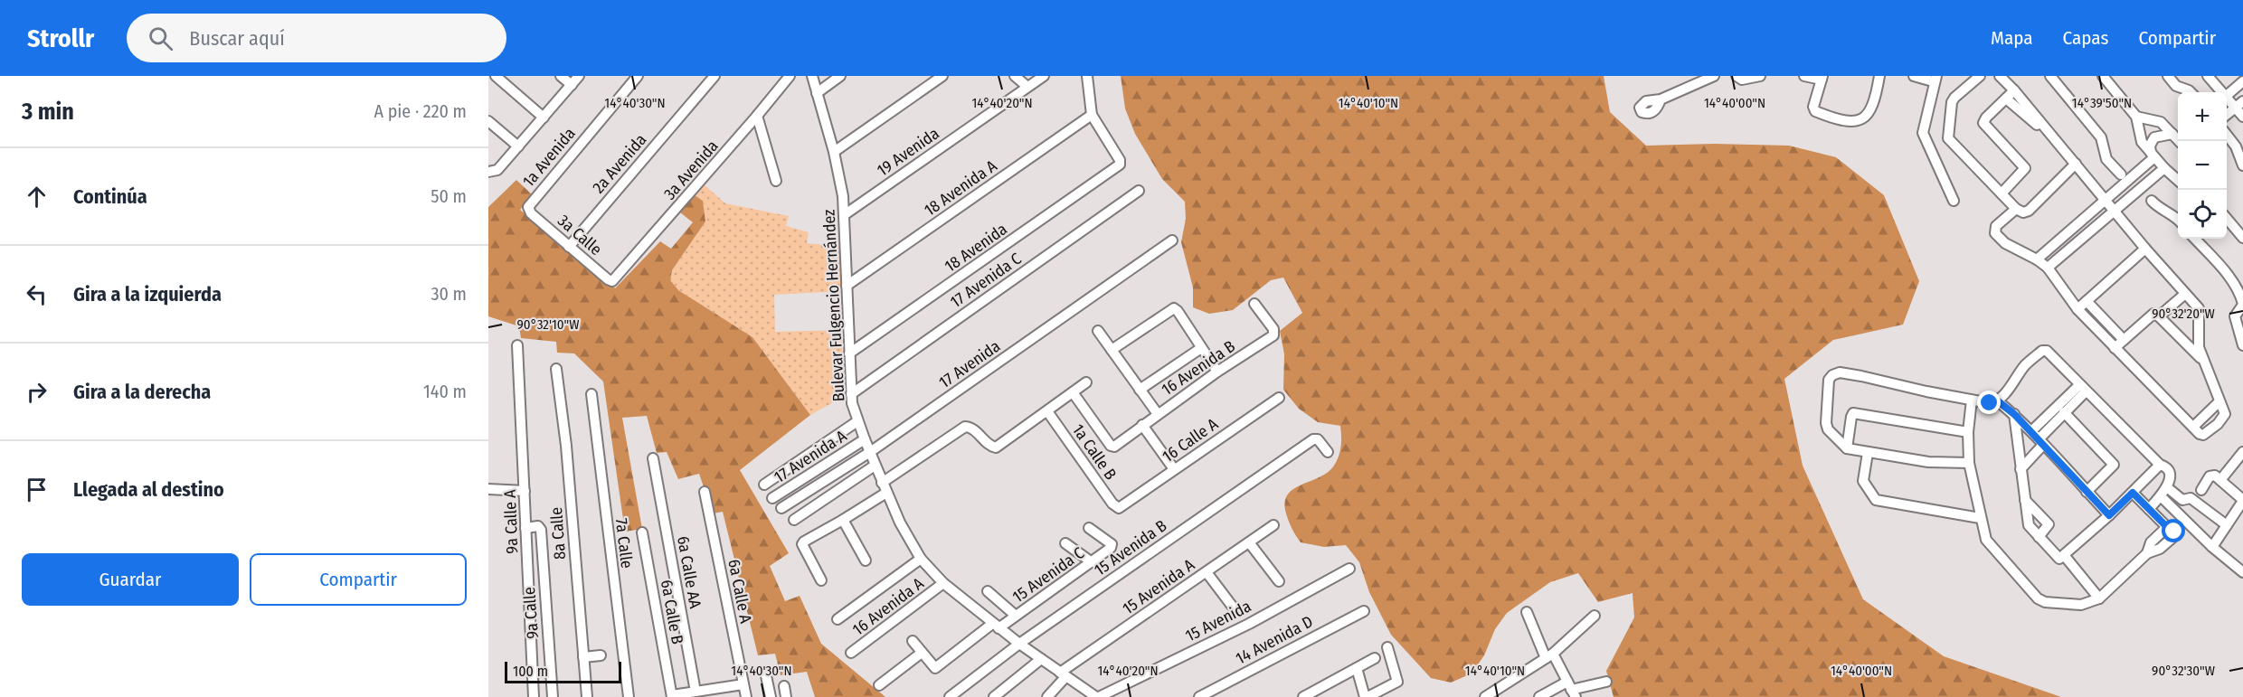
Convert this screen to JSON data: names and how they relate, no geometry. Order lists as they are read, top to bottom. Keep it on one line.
{"streets":{"street":["19 Avenida","1a Avenida","2a Avenida","3a Avenida","18 Avenida A","3a Calle","18 Avenida","17 Avenida C","Bulevar Fulgencio Hernández","17 Avenida","16 Avenida B","16 Calle A","1a Calle B","17 Avenida A","9a Calle A","8a Calle","7a Calle","15 Avenida B","6a Calle AA","15 Avenida C","15 Avenida A","6a Calle A","16 Avenida A","6a Calle B","9a Calle","15 Avenida","14 Avenida D"]},"crossings":[["19 Avenida","Bulevar Fulgencio Hernández"],["1a Avenida","3a Calle"],["2a Avenida","3a Calle"],["3a Avenida","3a Calle"],["18 Avenida A","18 Avenida"],["18 Avenida A","Bulevar Fulgencio Hernández"],["18 Avenida","Bulevar Fulgencio Hernández"],["17 Avenida C","Bulevar Fulgencio Hernández"],["Bulevar Fulgencio Hernández","17 Avenida"],["Bulevar Fulgencio Hernández","17 Avenida A"],["Bulevar Fulgencio Hernández","15 Avenida B"],["Bulevar Fulgencio Hernández","15 Avenida C"],["Bulevar Fulgencio Hernández","15 Avenida A"],["Bulevar Fulgencio Hernández","16 Avenida A"],["Bulevar Fulgencio Hernández","15 Avenida"],["16 Calle A","1a Calle B"],["9a Calle A","9a Calle"]],"scale_bar":"100 m","page":{"header":"Strollr","search":"Buscar aquí","nav":["Mapa","Capas","Compartir"],"heading":["3 min","A pie · 220 m"],"map_buttons":["+","−"],"list":[["Continúa","50 m"],["Gira a la izquierda","30 m"],["Gira a la derecha","140 m"],"Llegada al destino"],"buttons":["Guardar","Compartir"],"scale":"100 m"},"coordinates":["14°40'30\"N","14°40'20\"N","14°40'10\"N","14°40'00\"N","14°39'50\"N","90°32'20\"W","90°32'10\"W","90°32'30\"W"]}
